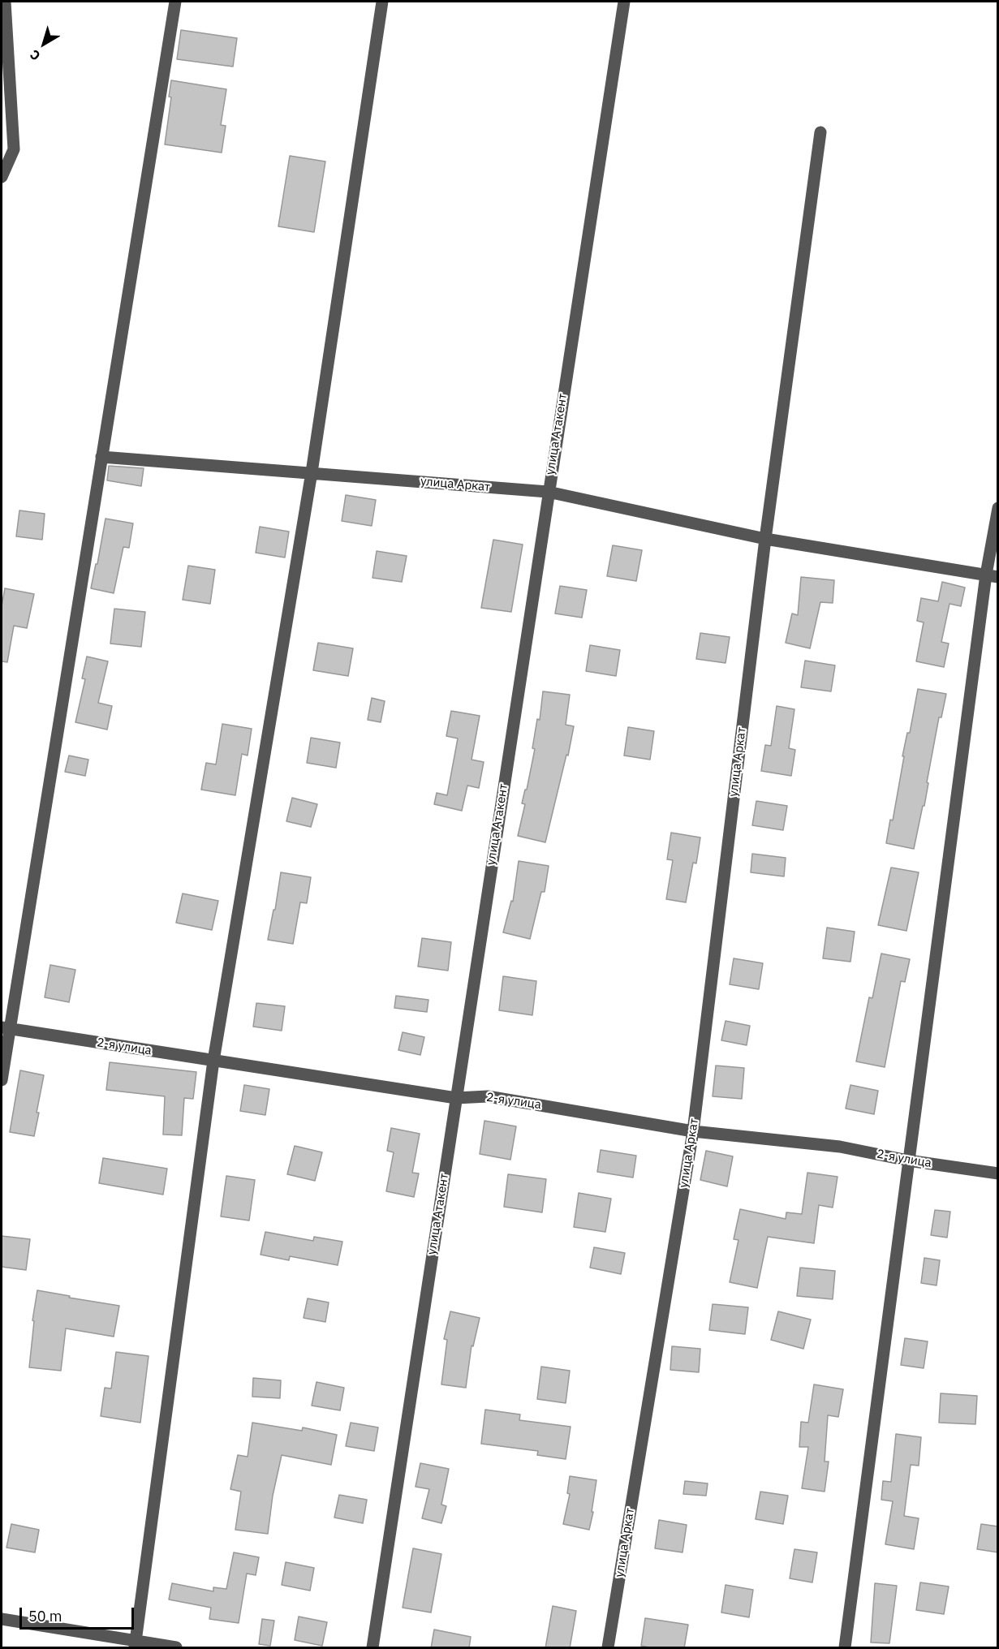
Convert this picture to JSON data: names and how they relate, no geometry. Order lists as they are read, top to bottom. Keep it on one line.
{"streets":{"street":["улица Атакент","улица Аркат","2-я улица"]},"crossings":[["улица Атакент","улица Аркат"],["улица Атакент","2-я улица"],["улица Аркат","2-я улица"]],"scale_bar":"50 m","north":"bottom left"}
